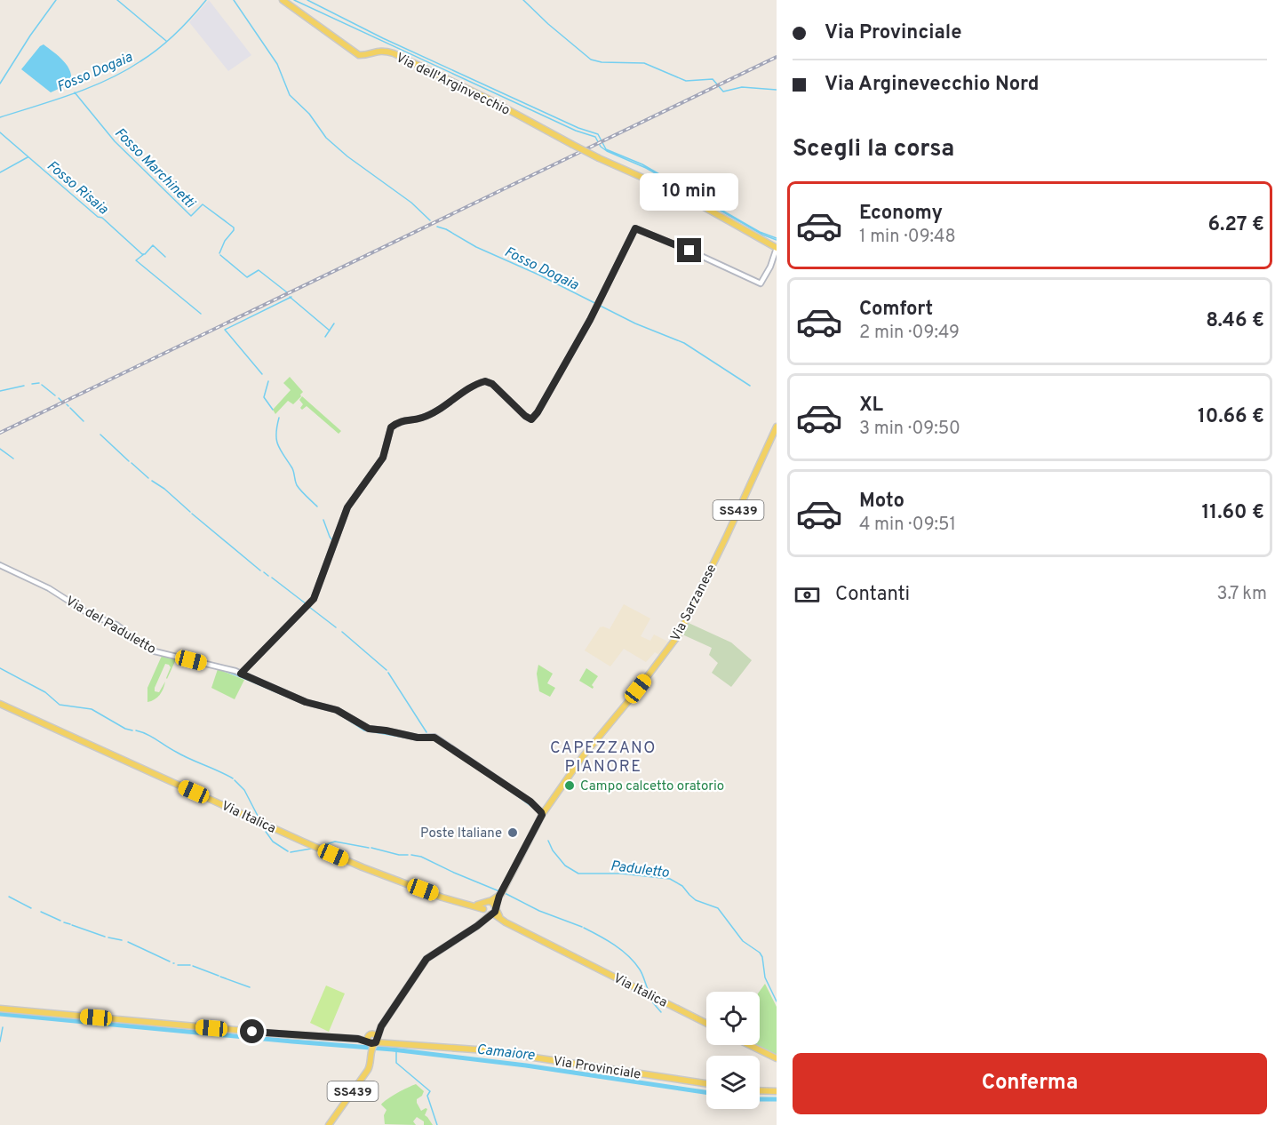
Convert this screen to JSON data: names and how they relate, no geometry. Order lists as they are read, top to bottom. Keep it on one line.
{"streets":{"main road":["Via dell'Arginvecchio","SS439","Via Sarzanese","Via Italica","Via Provinciale"],"street":["Via del Paduletto"]},"crossings":[["SS439","Via Sarzanese"],["SS439","Via Italica"],["SS439","Via Provinciale"],["Via Sarzanese","Via del Paduletto"],["Via Sarzanese","Via Italica"]],"districts":["CAPEZZANO PIANORE"],"water":["Fosso Dogaia","Fosso Marchinetti","Fosso Risaia","Paduletto","Camaiore"],"places":["Campo calcetto oratorio","Poste Italiane"],"page":{"banner":["Via Provinciale","Via Arginevecchio Nord"],"heading":"Scegli la corsa","bubble":"10 min","list":[{"name":"Economy","note":"1 min · 09:48","value":"6.27 €"},{"name":"Comfort","note":"2 min · 09:49","value":"8.46 €"},{"name":"XL","note":"3 min · 09:50","value":"10.66 €"},{"name":"Moto","note":"4 min · 09:51","value":"11.60 €"}],"pay":["Contanti","3.7 km"],"buttons":"Conferma"}}
